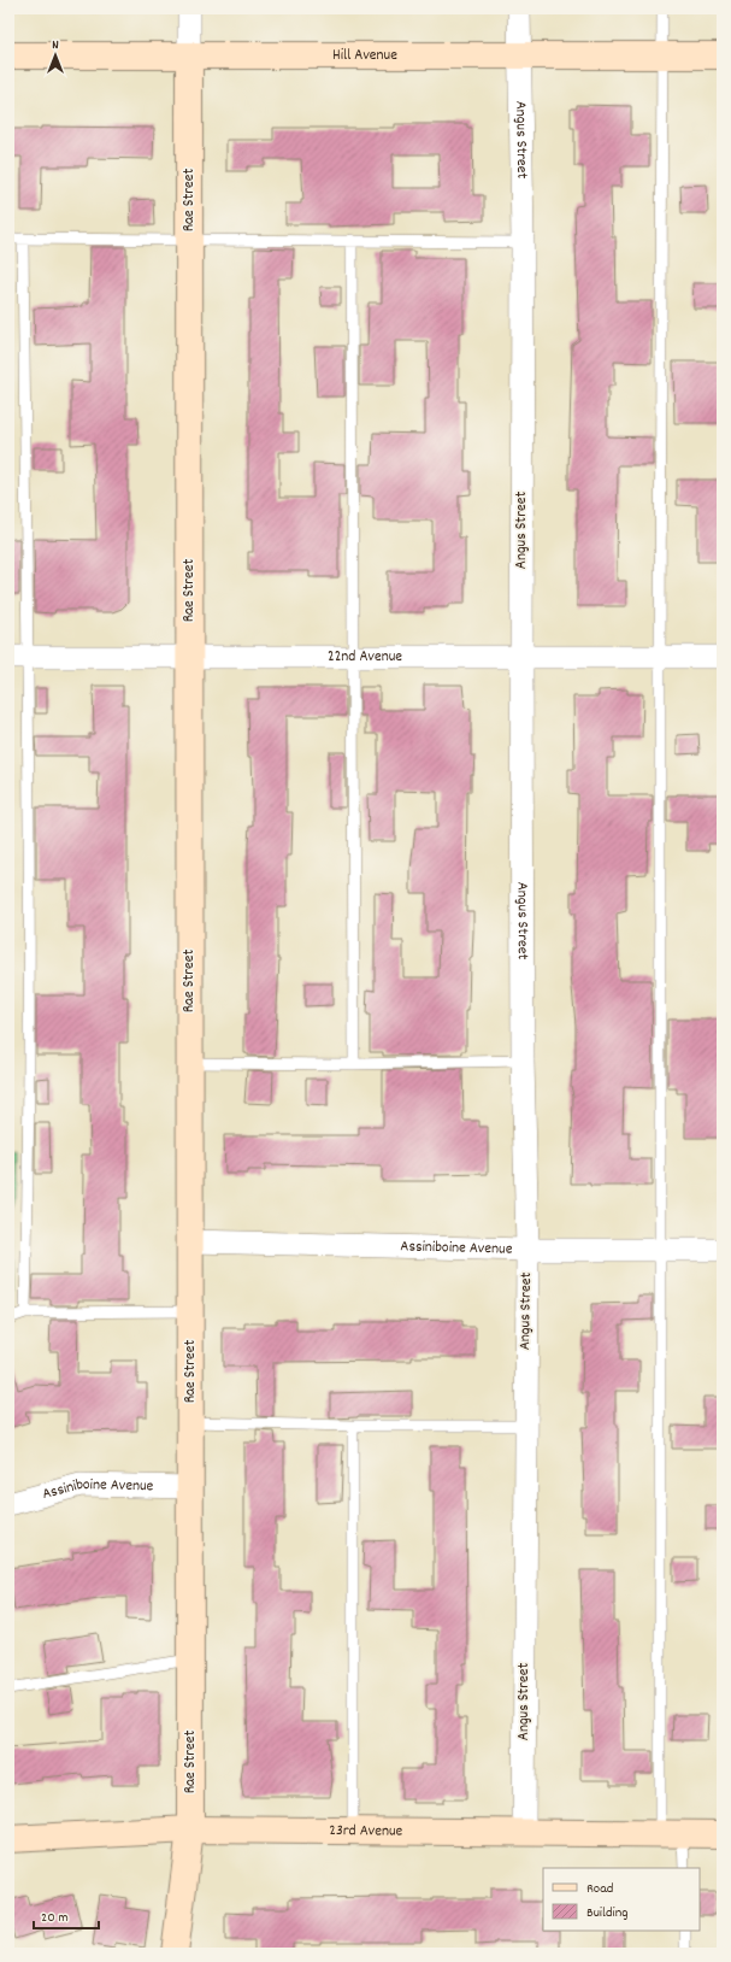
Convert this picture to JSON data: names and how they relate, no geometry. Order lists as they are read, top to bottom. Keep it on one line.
{"streets":{"street":["Hill Avenue","Angus Street","Rae Street","22nd Avenue","Assiniboine Avenue","23rd Avenue"]},"crossings":[["Hill Avenue","Angus Street"],["Hill Avenue","Rae Street"],["Angus Street","22nd Avenue"],["Angus Street","Assiniboine Avenue"],["Angus Street","23rd Avenue"],["Rae Street","22nd Avenue"],["Rae Street","Assiniboine Avenue"],["Rae Street","23rd Avenue"]],"legend":["Road","Building"],"scale_bar":"20 m","north":"top"}
